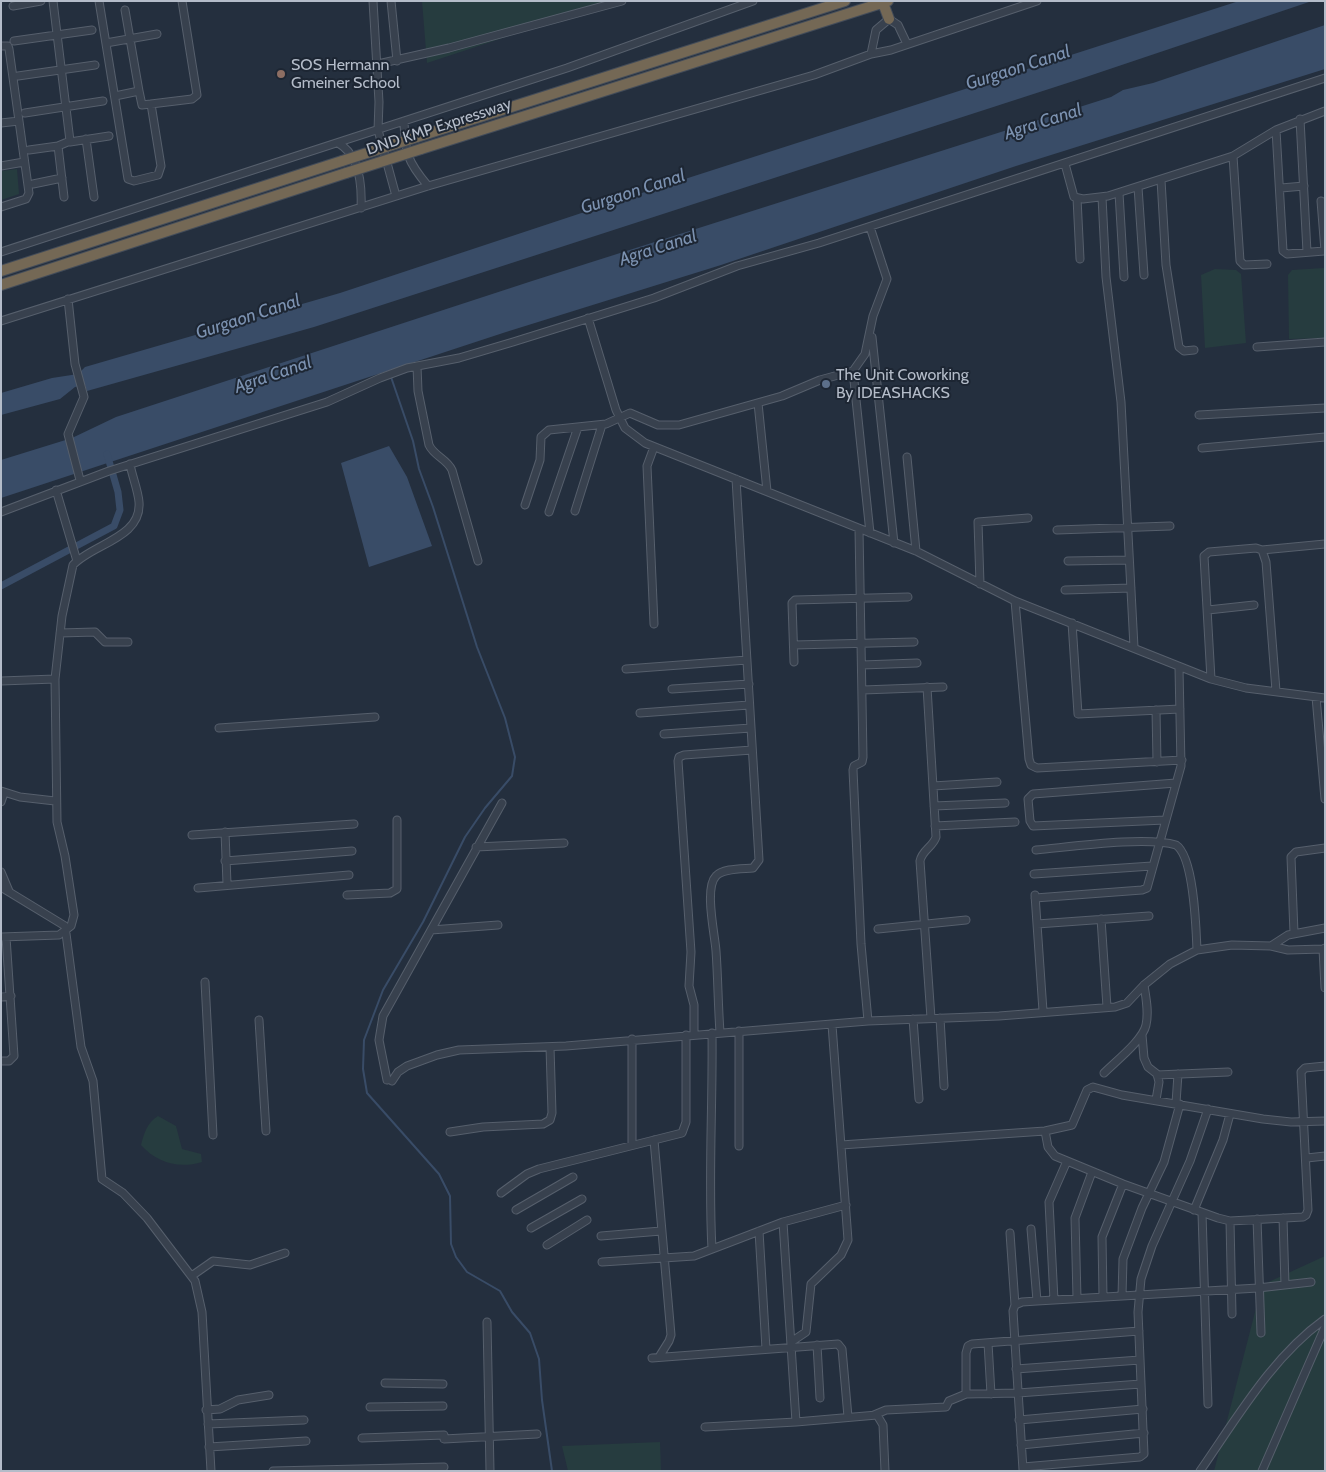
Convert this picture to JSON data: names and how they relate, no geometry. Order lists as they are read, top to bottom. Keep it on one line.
{"streets":{"highway":["DND KMP Expressway"]},"water":["Gurgaon Canal","Agra Canal"],"places":["SOS Hermann Gmeiner School","The Unit Coworking By IDEASHACKS"]}
